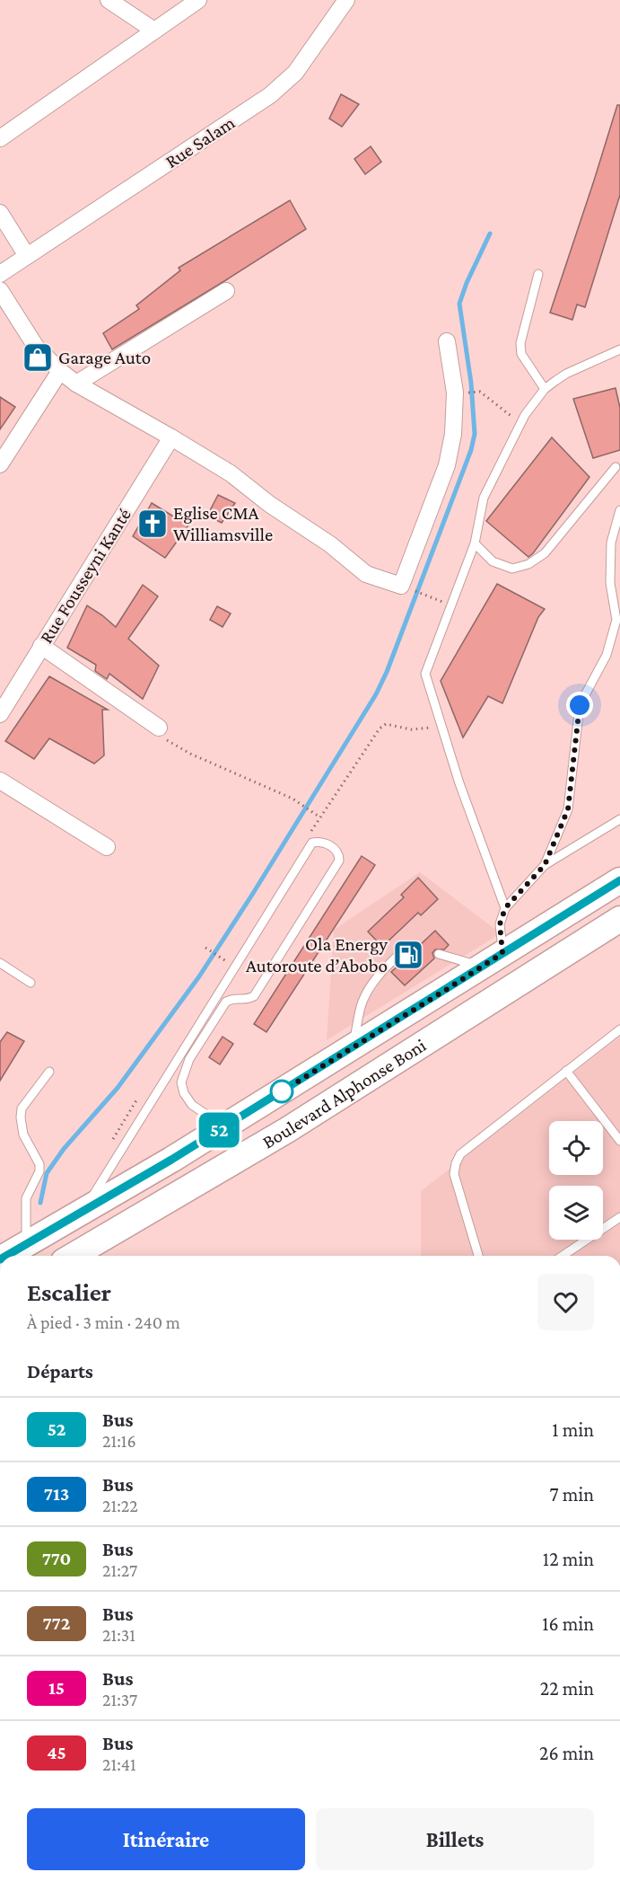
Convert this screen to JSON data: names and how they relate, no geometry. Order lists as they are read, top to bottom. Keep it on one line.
{"streets":{"main road":["Boulevard Alphonse Boni"],"street":["Rue Salam","Rue Fousseyni Kanté"]},"places":{"shop":["Garage Auto"],"church":["Eglise CMA Williamsville"],"fuel station":["Ola Energy Autoroute d’Abobo"]},"lines":["bus line 52"],"page":{"on_map":"52","heading":[["Escalier","À pied · 3 min · 240 m"],"Départs"],"list":[{"mark":"52","name":"Bus","note":"21:16","value":"1 min"},{"mark":"713","name":"Bus","note":"21:22","value":"7 min"},{"mark":"770","name":"Bus","note":"21:27","value":"12 min"},{"mark":"772","name":"Bus","note":"21:31","value":"16 min"},{"mark":"15","name":"Bus","note":"21:37","value":"22 min"},{"mark":"45","name":"Bus","note":"21:41","value":"26 min"}],"buttons":["Itinéraire","Billets"]}}
